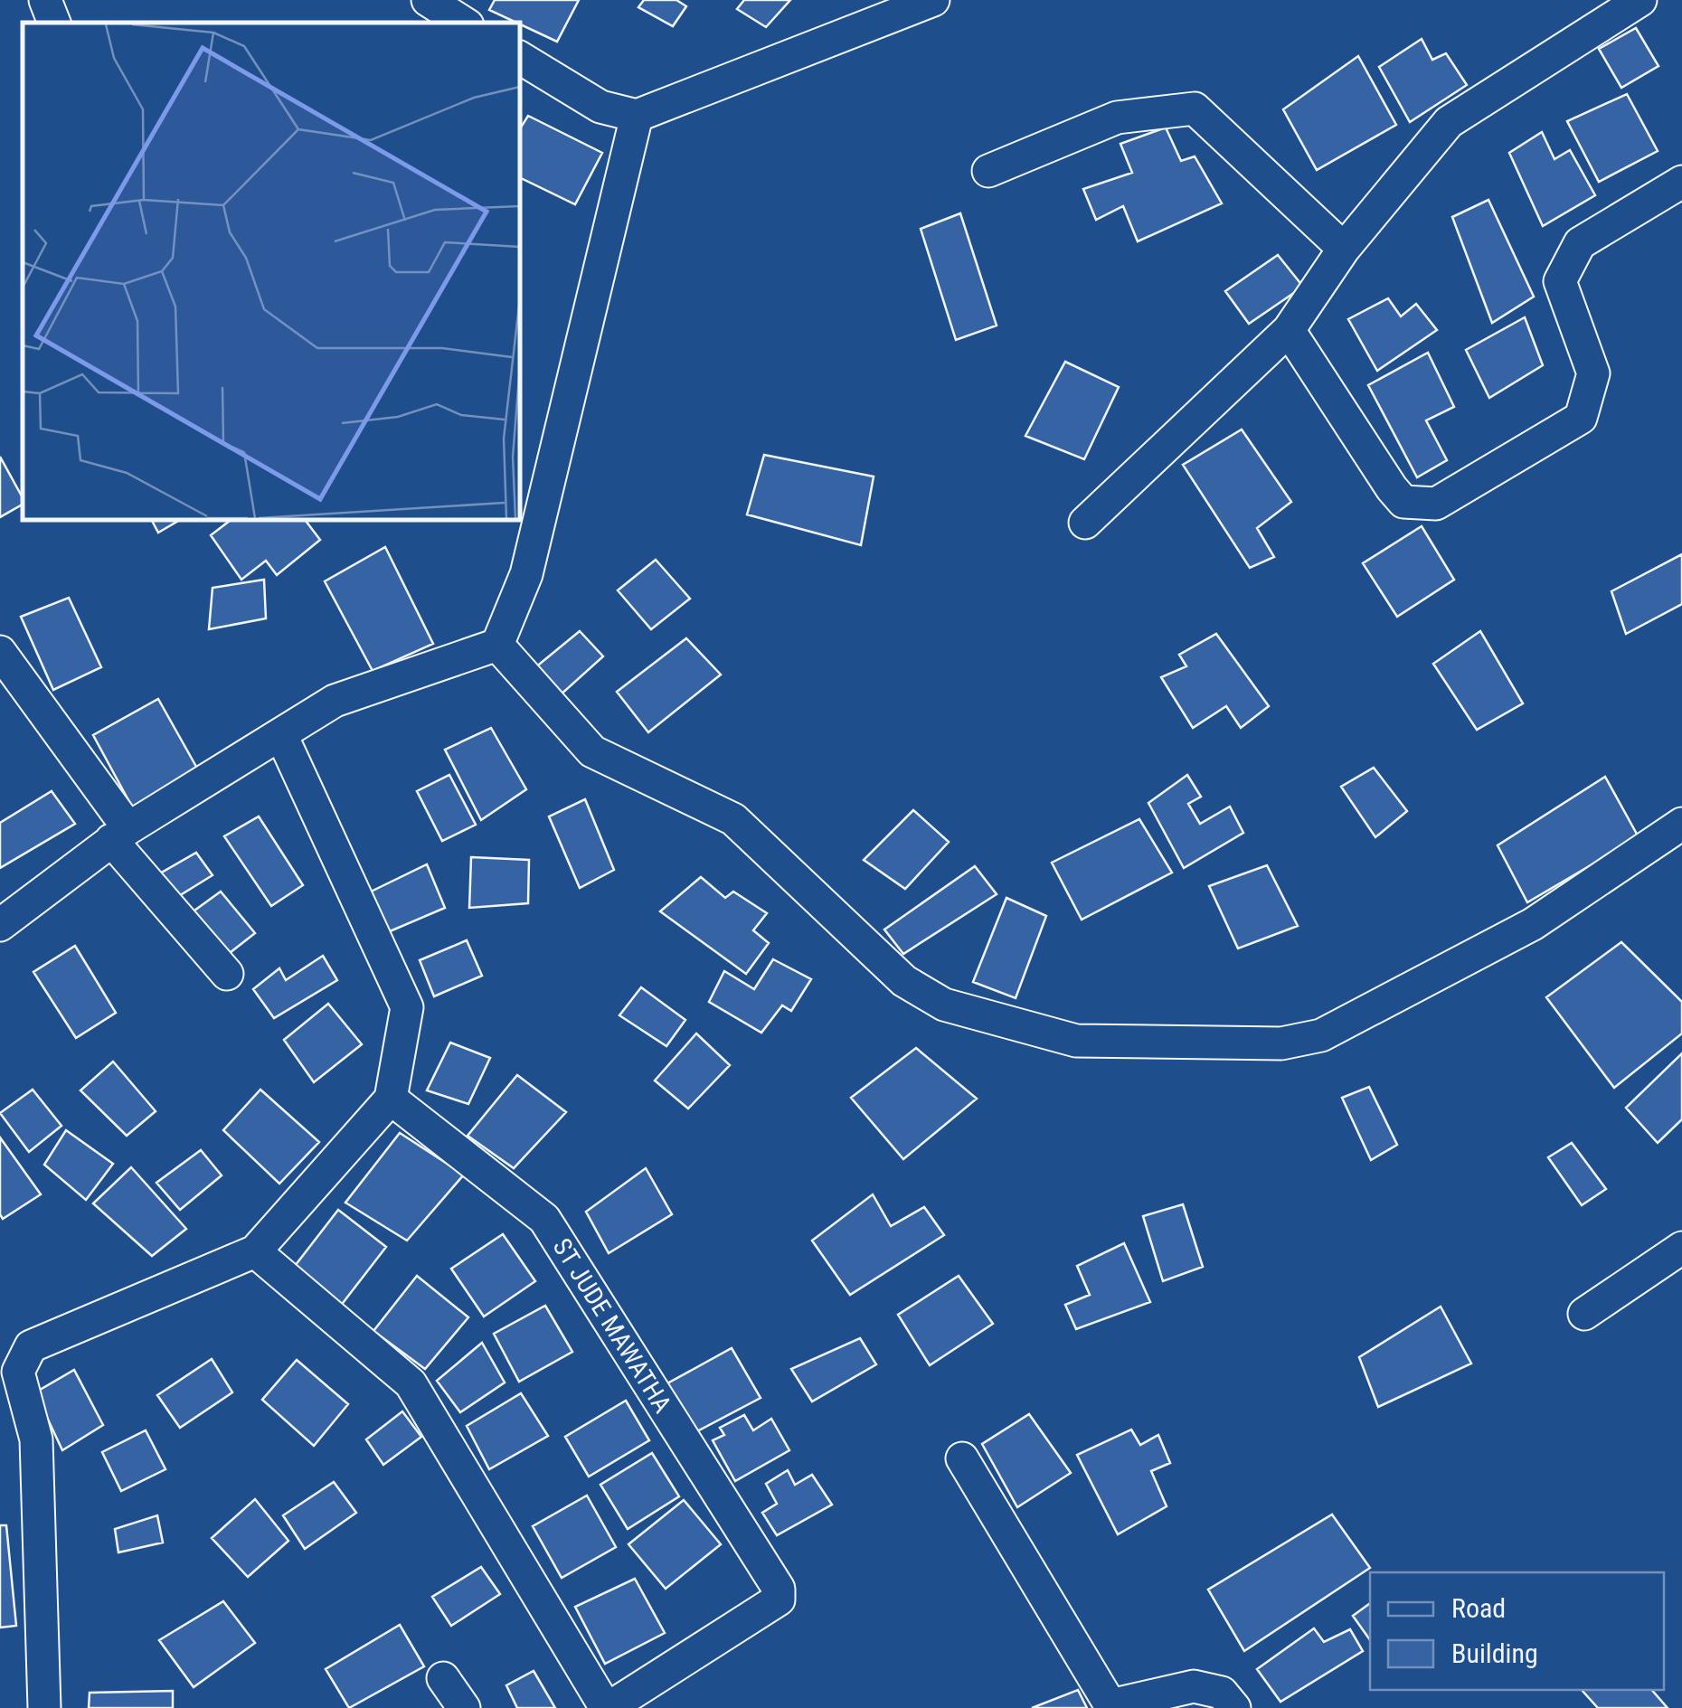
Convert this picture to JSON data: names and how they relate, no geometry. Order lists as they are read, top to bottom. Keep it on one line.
{"streets":{"street":["ST JUDE MAWATHA"]},"legend":["Road","Building"]}
